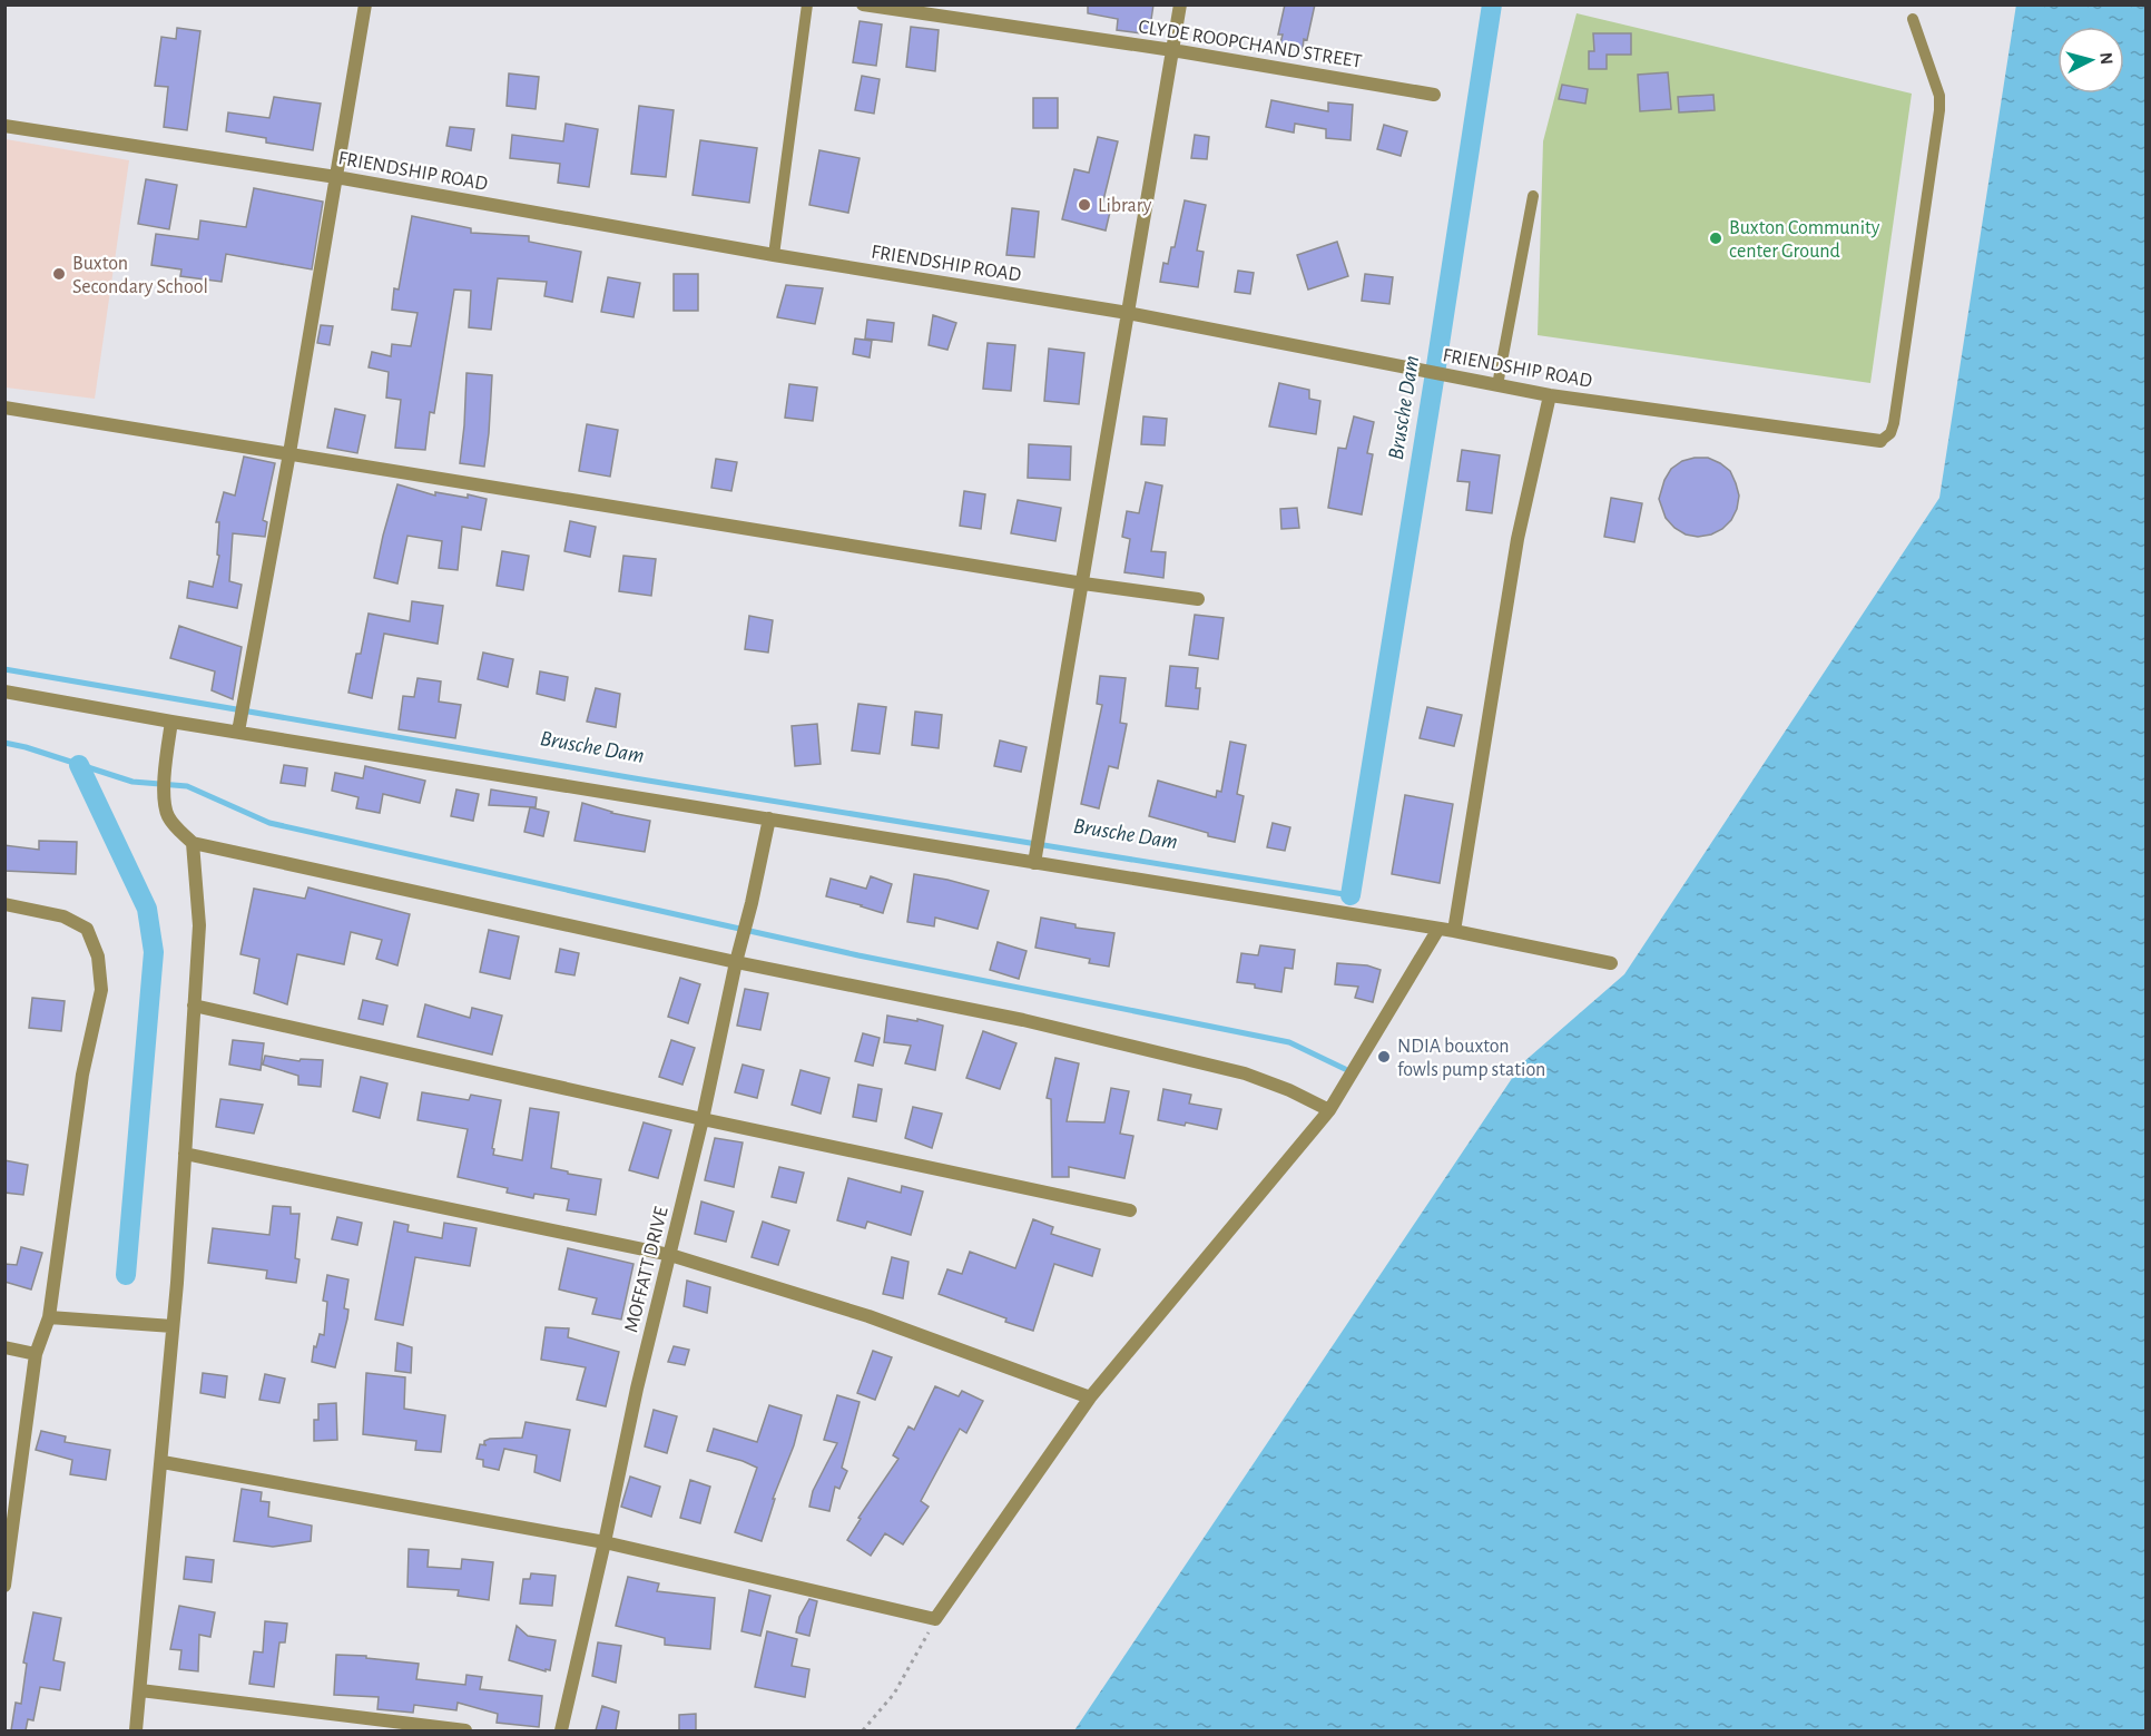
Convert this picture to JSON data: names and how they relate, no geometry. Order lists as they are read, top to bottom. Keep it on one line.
{"streets":{"street":["CLYDE ROOPCHAND STREET","FRIENDSHIP ROAD","MOFFATT DRIVE"]},"water":["Brusche Dam"],"places":["Library","Buxton Community center Ground","Buxton Secondary School","NDIA bouxton fowls pump station"],"north":"right"}
